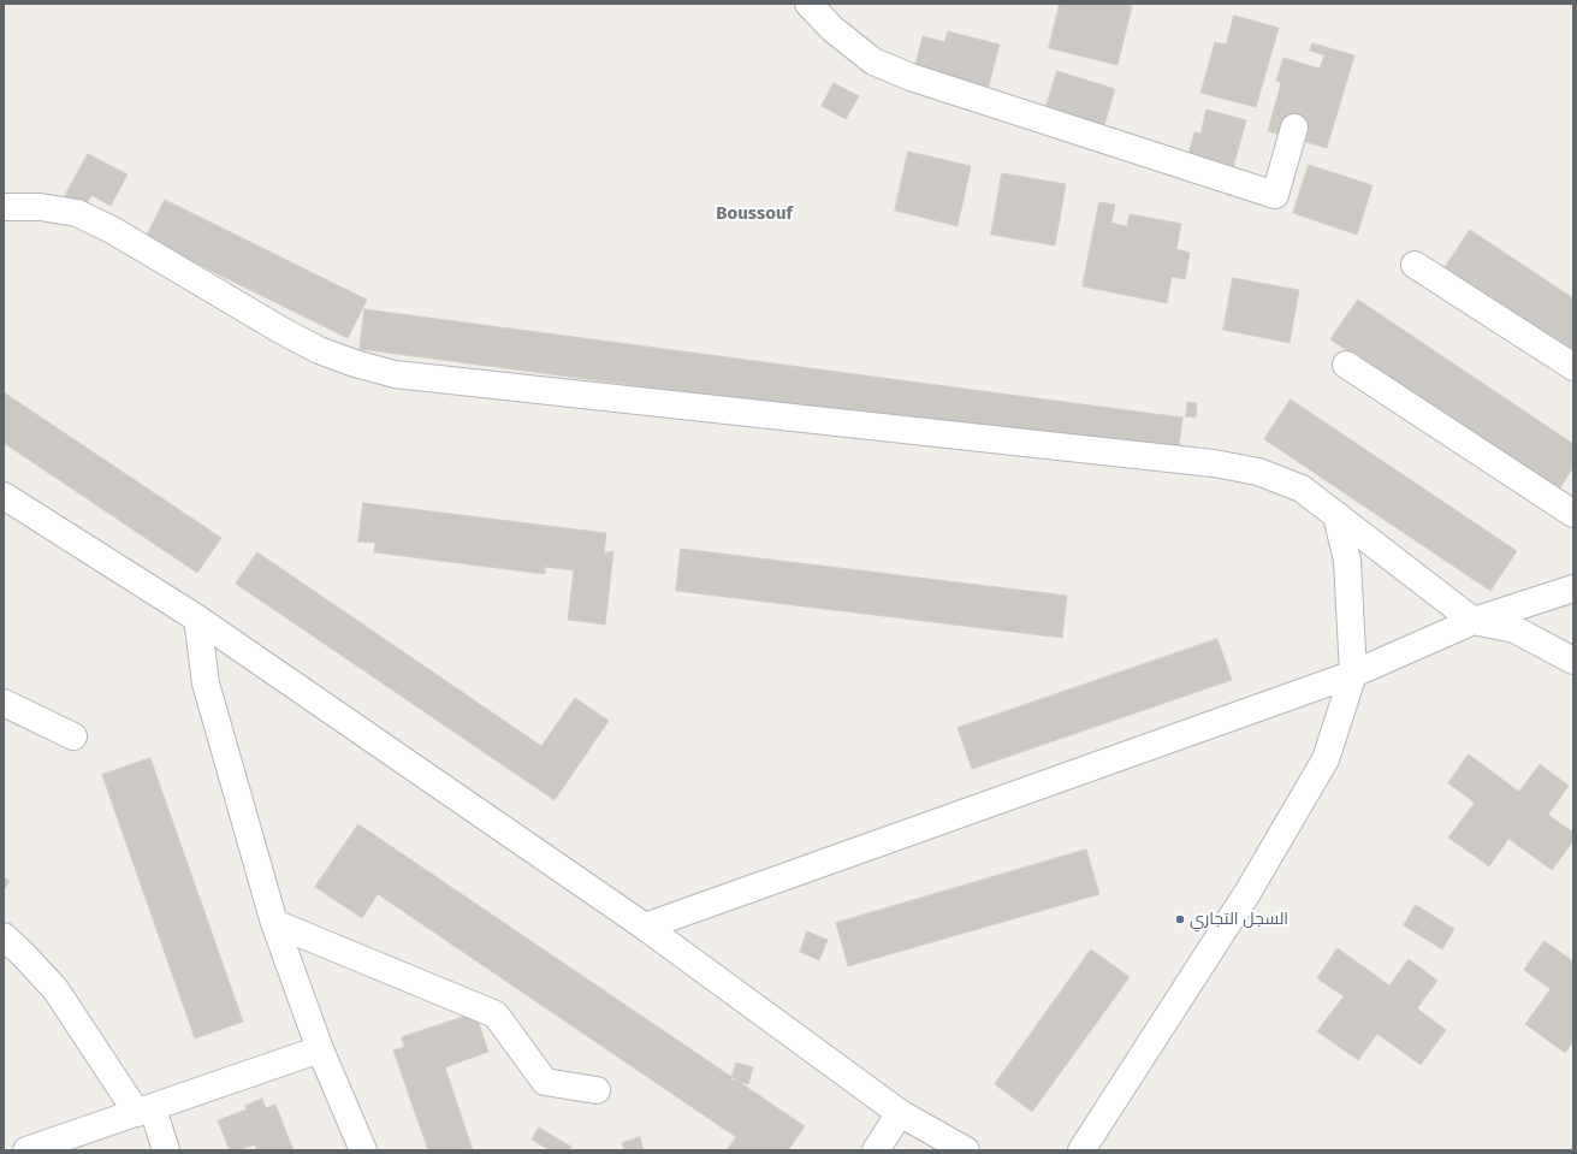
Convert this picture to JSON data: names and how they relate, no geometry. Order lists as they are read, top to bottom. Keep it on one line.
{"districts":["Boussouf"],"places":["السجل التجاري"]}
